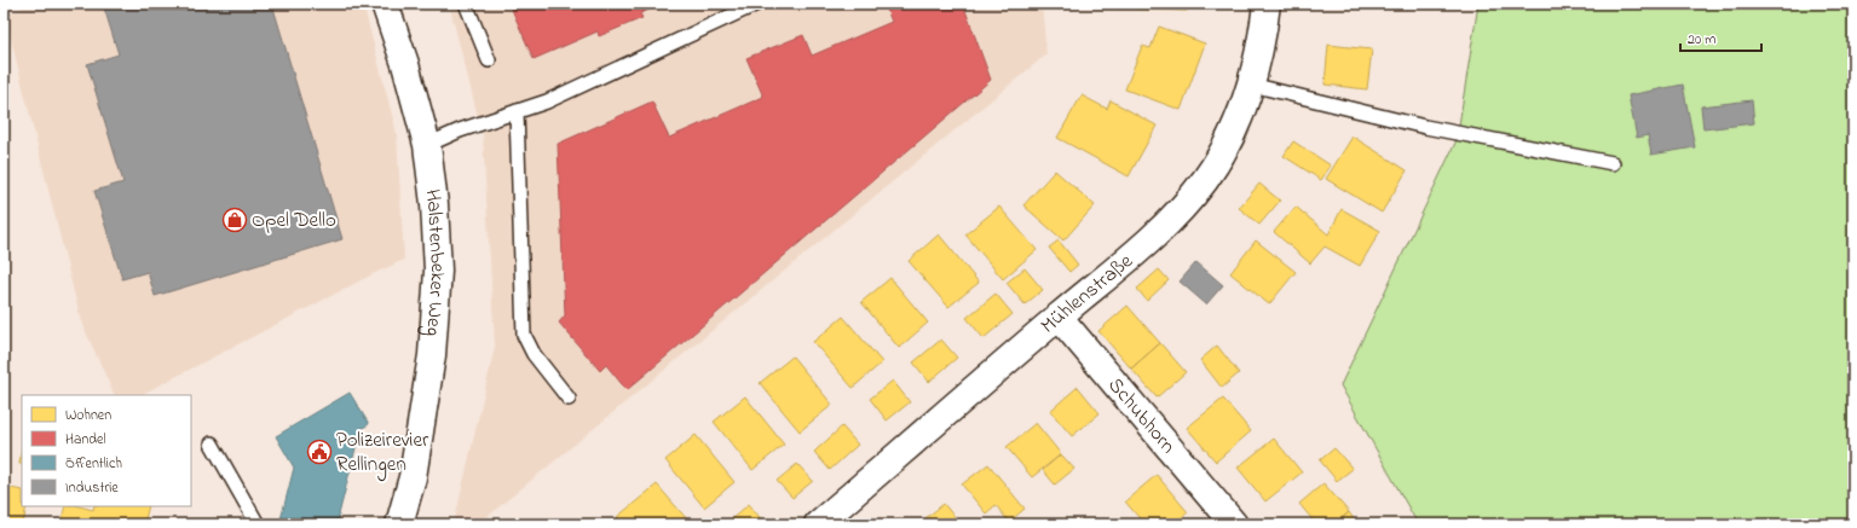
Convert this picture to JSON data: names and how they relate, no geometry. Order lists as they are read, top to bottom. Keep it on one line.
{"streets":{"street":["Halstenbeker Weg","Mühlenstraße","Schubhorn"]},"crossings":[["Mühlenstraße","Schubhorn"]],"places":{"shop":["Opel Dello"],"public building":["Polizeirevier Rellingen"]},"legend":["Wohnen","Handel","Öffentlich","Industrie"],"scale_bar":"20 m"}
